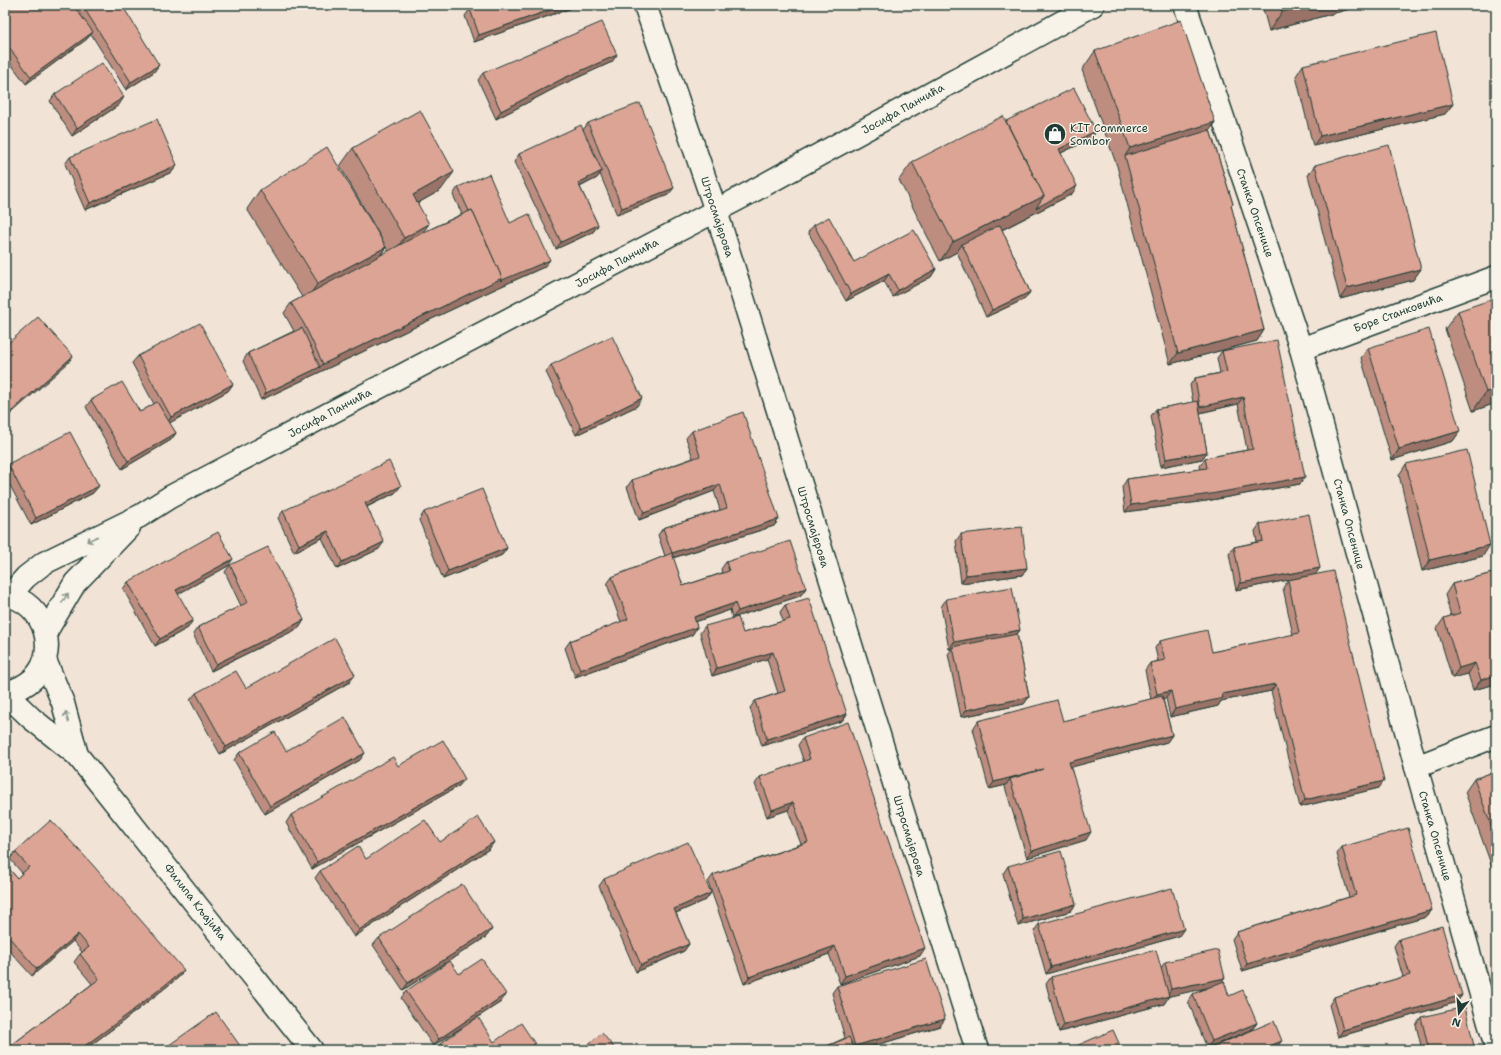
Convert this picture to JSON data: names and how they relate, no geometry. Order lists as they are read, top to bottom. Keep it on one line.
{"streets":{"street":["Јосифа Панчића","Станка Опсенице","Штросмајерова","Боре Станковића","Филипа Кљајића"]},"crossings":[["Јосифа Панчића","Штросмајерова"],["Станка Опсенице","Боре Станковића"]],"places":{"shop":["KIT Commerce Sombor"]},"north":"bottom"}
